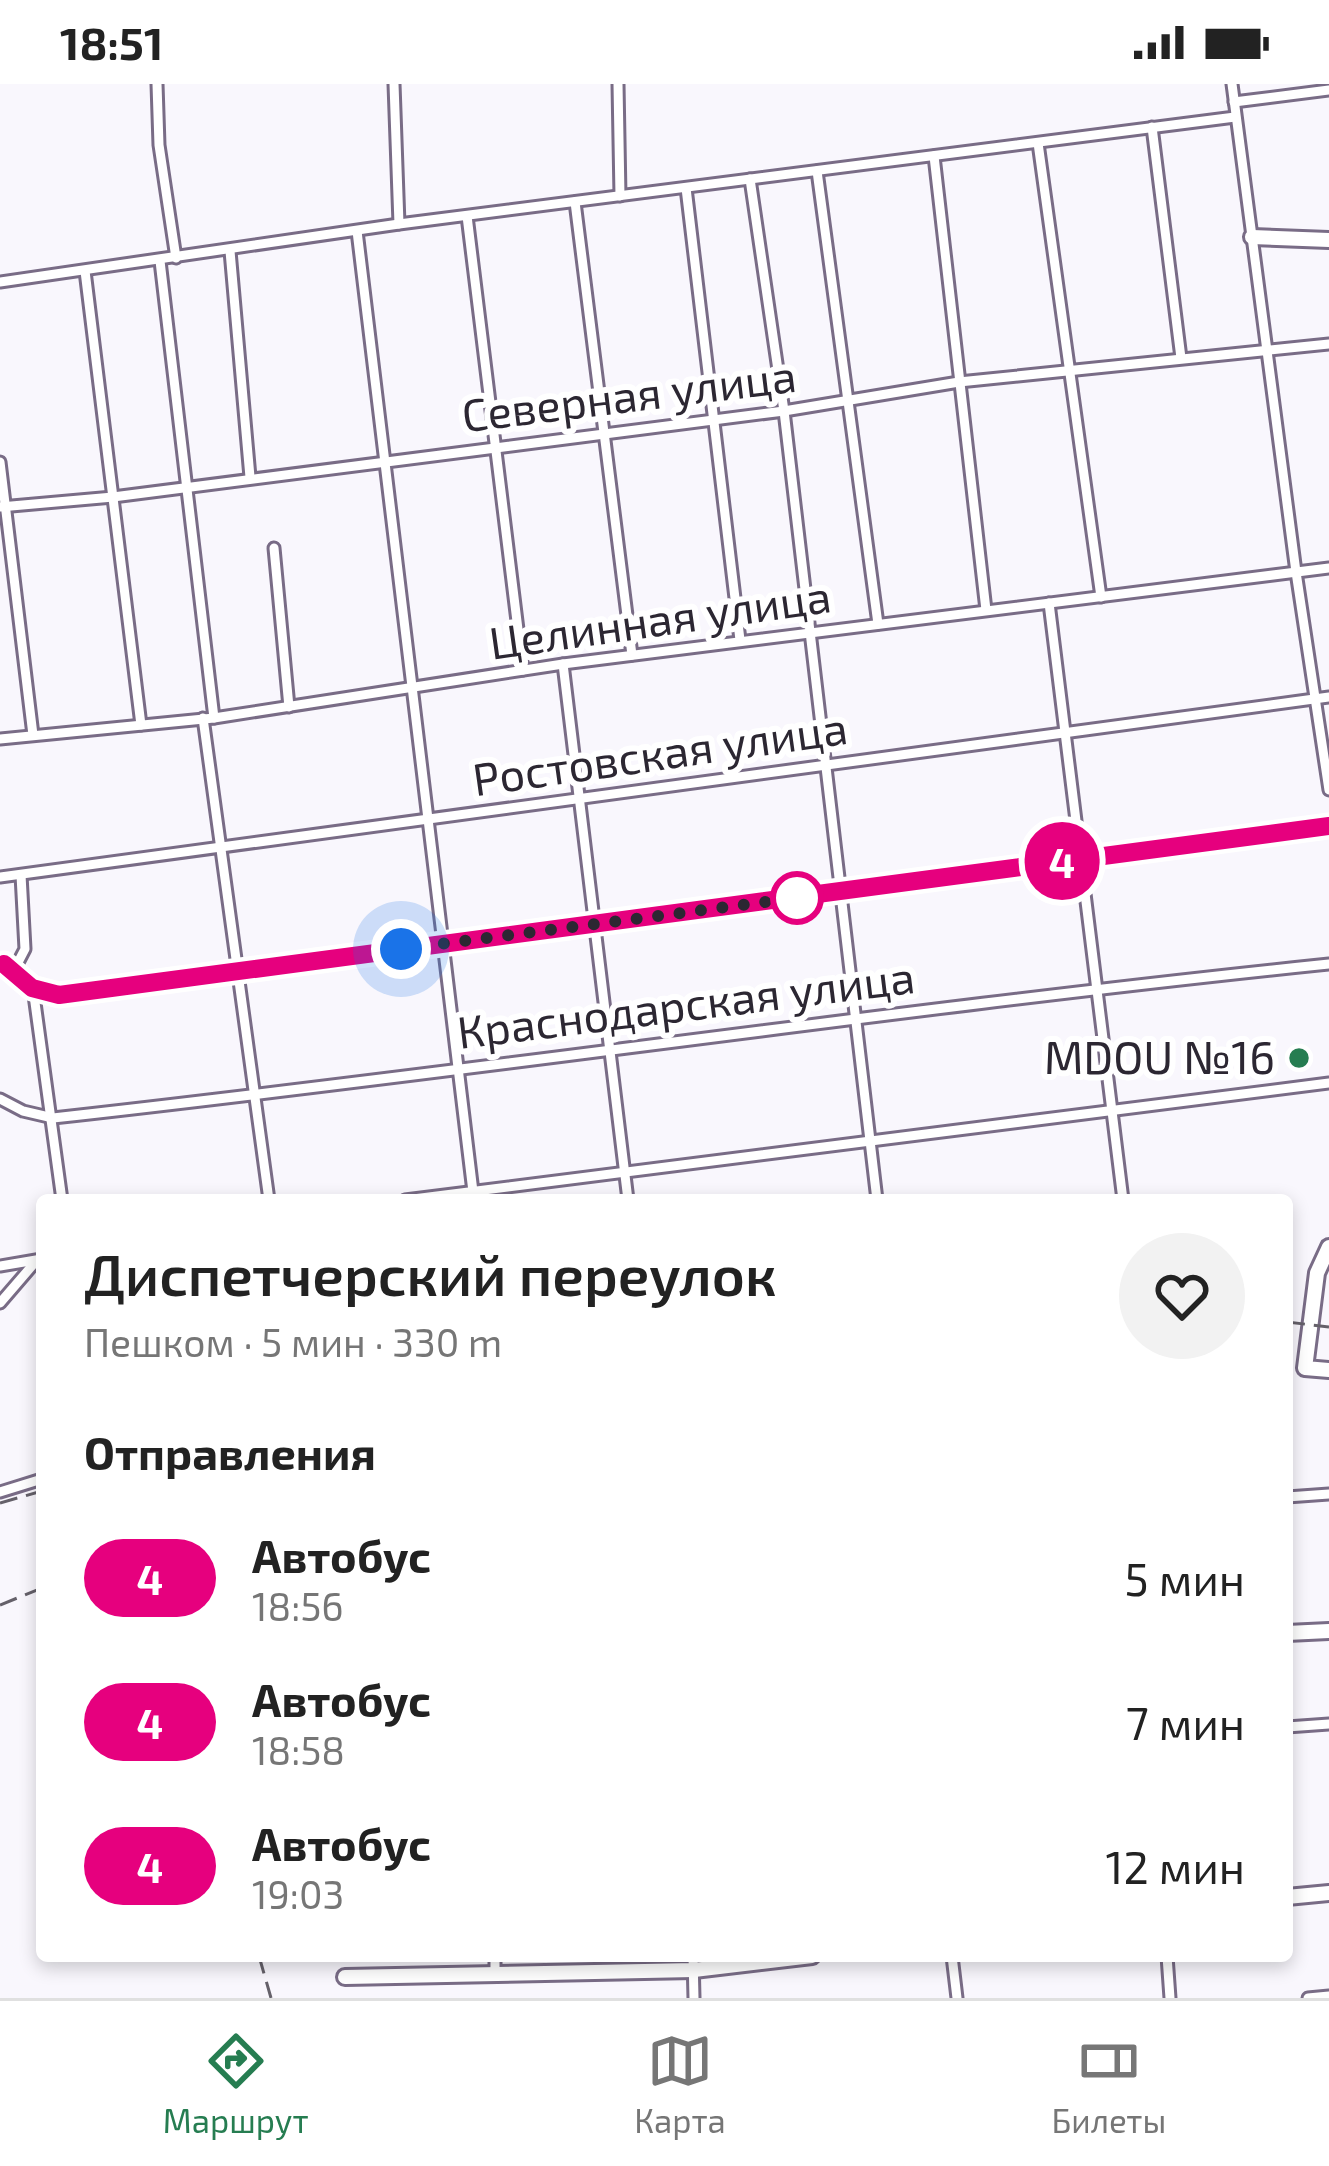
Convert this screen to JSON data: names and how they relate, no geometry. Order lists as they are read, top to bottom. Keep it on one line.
{"streets":{"street":["Северная улица","Целинная улица","Ростовская улица","Краснодарская улица"]},"places":["MDOU №16"],"lines":["bus line 4"],"page":{"status":"18:51","on_map":"4","heading":[["Диспетчерский переулок","Пешком · 5 мин · 330 m"],"Отправления"],"list":[{"mark":"4","name":"Автобус","note":"18:56","value":"5 мин"},{"mark":"4","name":"Автобус","note":"18:58","value":"7 мин"},{"mark":"4","name":"Автобус","note":"19:03","value":"12 мин"}],"tabs":["Маршрут","Карта","Билеты"]}}
